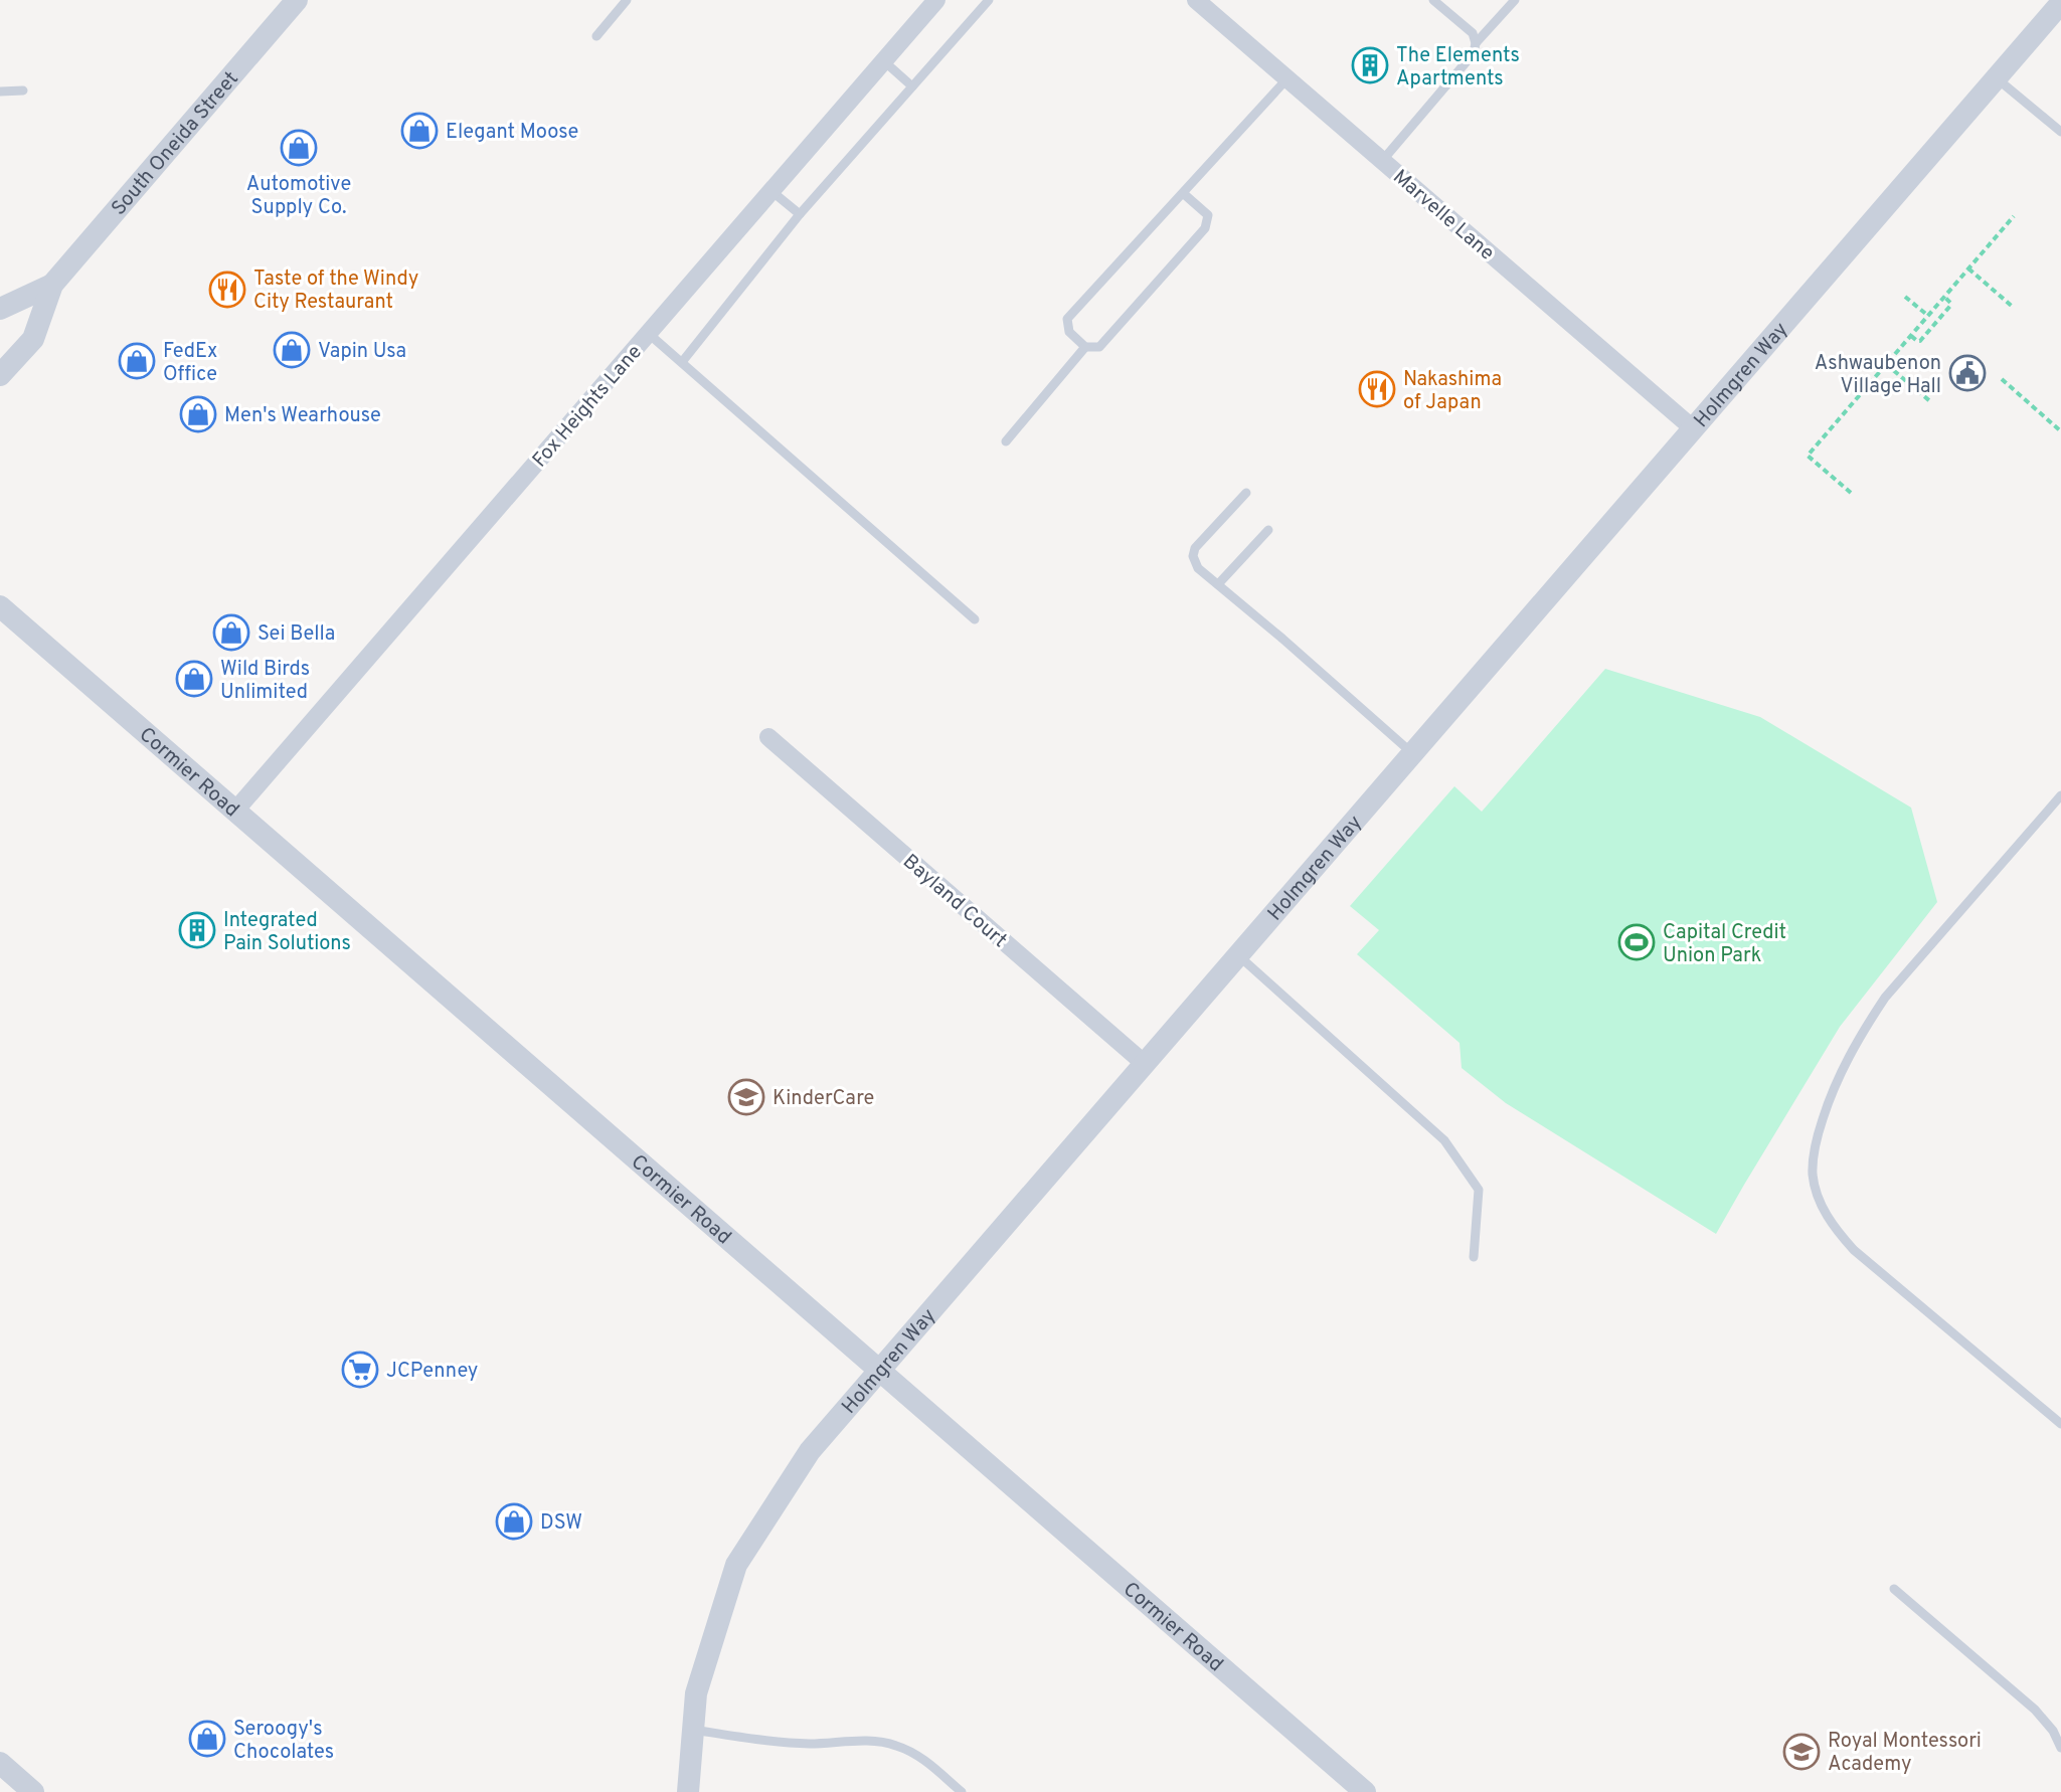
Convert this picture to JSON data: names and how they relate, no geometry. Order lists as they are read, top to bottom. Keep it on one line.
{"streets":{"street":["South Oneida Street","Marvelle Lane","Holmgren Way","Fox Heights Lane","Cormier Road","Bayland Court"]},"crossings":[["Marvelle Lane","Holmgren Way"],["Holmgren Way","Cormier Road"],["Holmgren Way","Bayland Court"],["Fox Heights Lane","Cormier Road"]],"places":{"building":["The Elements Apartments","Integrated Pain Solutions"],"shop":["Elegant Moose","Automotive Supply Co.","Vapin Usa","FedEx Office","Men's Wearhouse","Sei Bella","Wild Birds Unlimited","DSW","Seroogy's Chocolates"],"restaurant":["Taste of the Windy City Restaurant","Nakashima of Japan"],"public building":["Ashwaubenon Village Hall"],"sports":["Capital Credit Union Park"],"school or university":["KinderCare","Royal Montessori Academy"],"supermarket":["JCPenney"]}}
